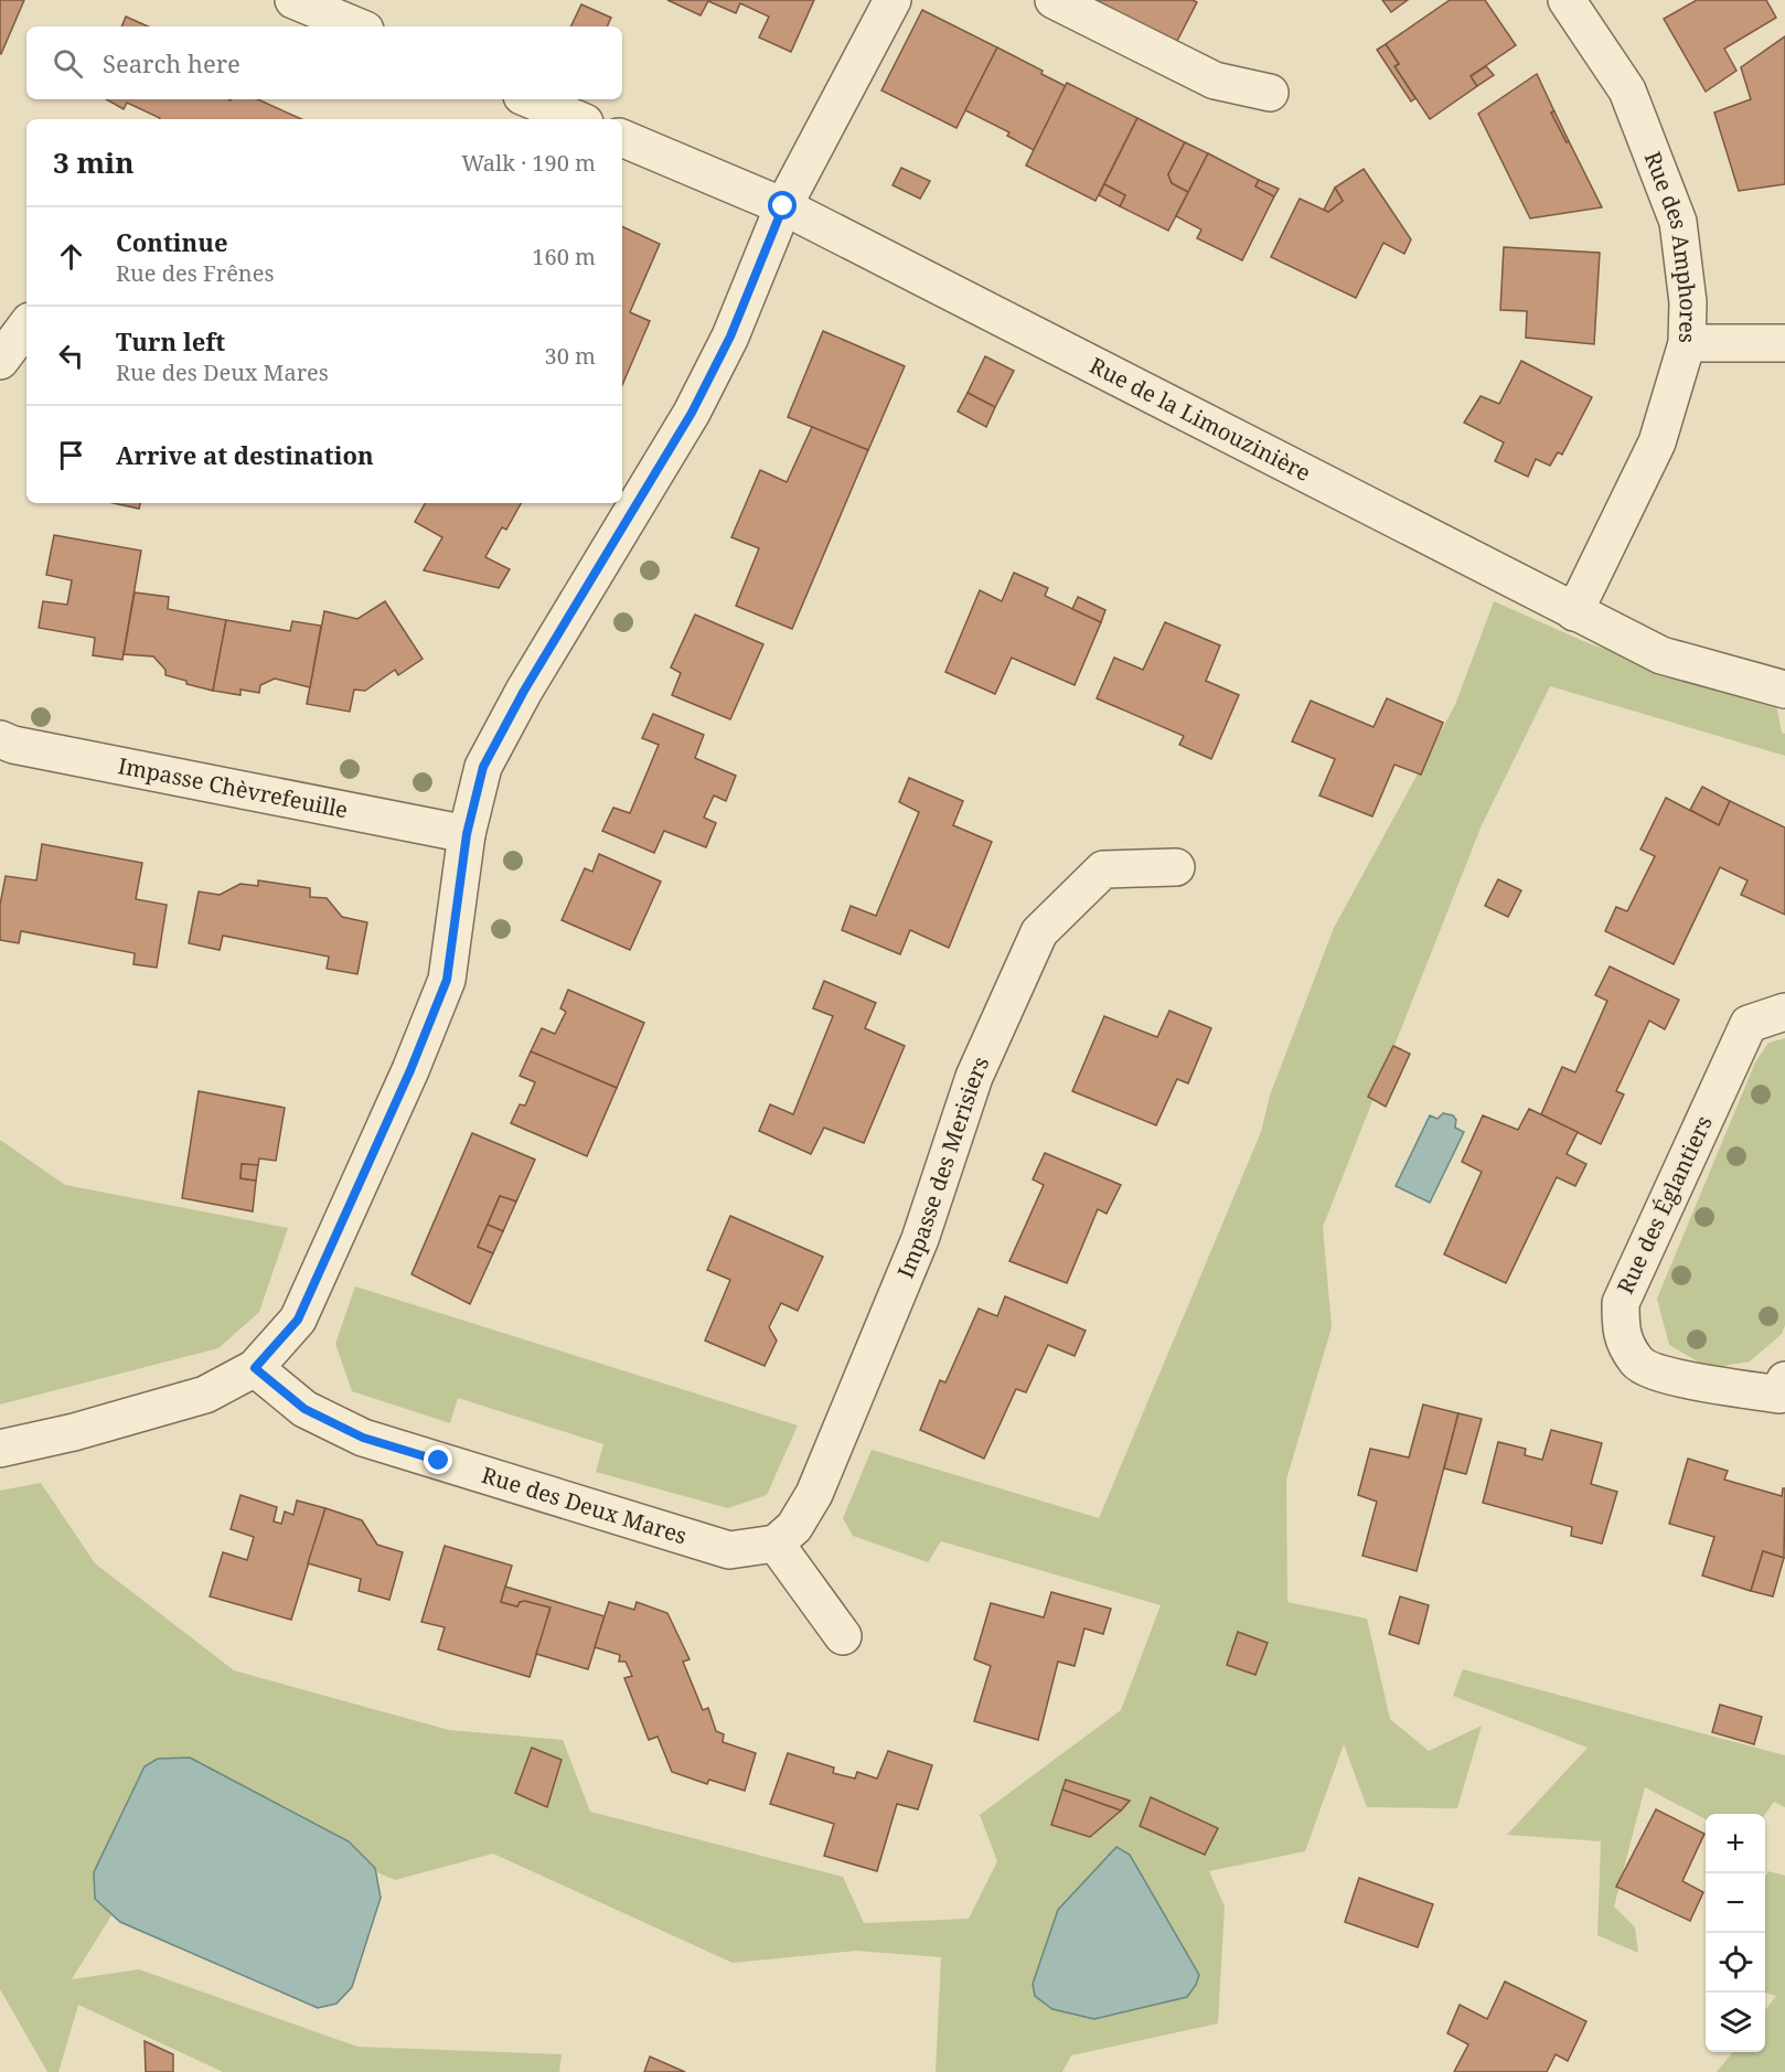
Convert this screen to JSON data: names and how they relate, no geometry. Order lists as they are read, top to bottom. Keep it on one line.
{"streets":{"street":["Rue des Amphores","Rue de la Limouzinière","Impasse Chèvrefeuille","Impasse des Merisiers","Rue des Églantiers","Rue des Deux Mares"]},"crossings":[["Rue des Amphores","Rue de la Limouzinière"],["Impasse des Merisiers","Rue des Deux Mares"]],"page":{"search":"Search here","heading":["3 min","Walk · 190 m"],"list":[["Continue","Rue des Frênes","160 m"],["Turn left","Rue des Deux Mares","30 m"],"Arrive at destination"],"map_buttons":["+","−"]}}
